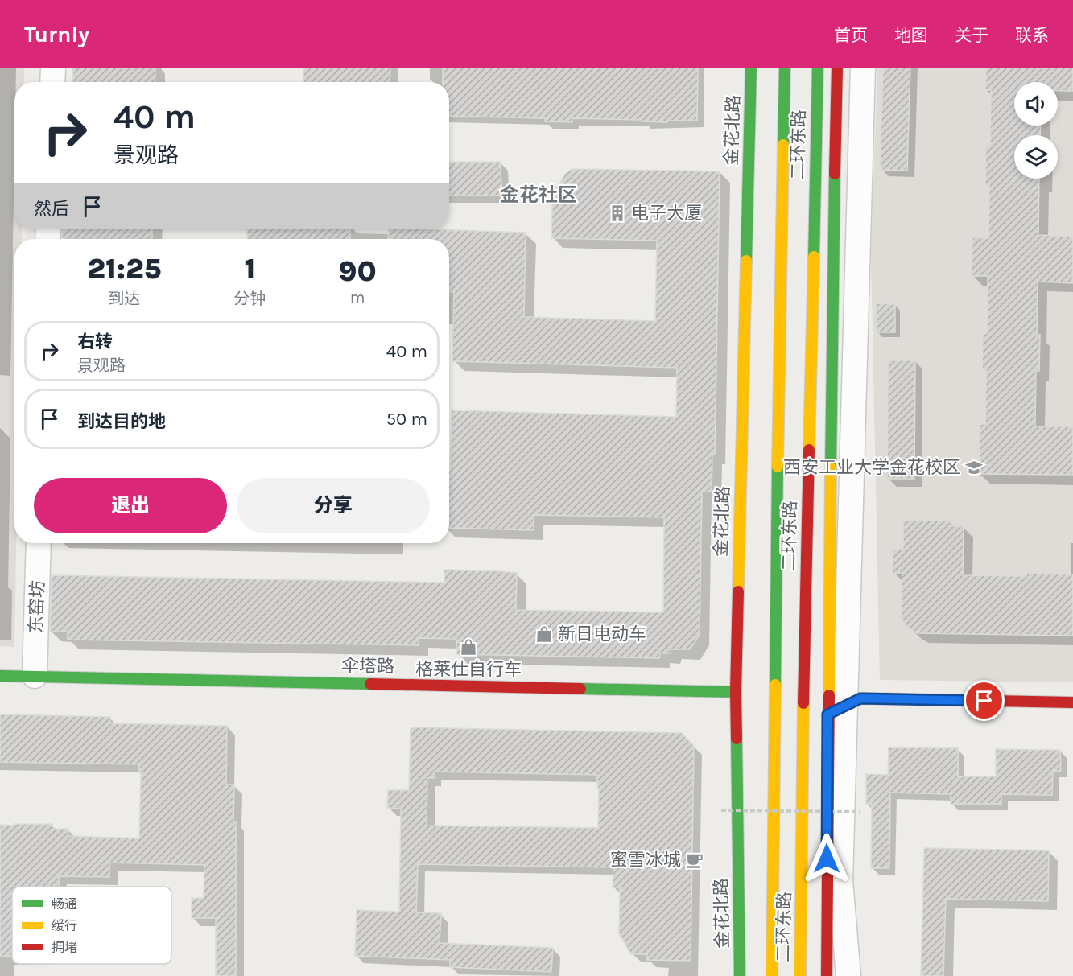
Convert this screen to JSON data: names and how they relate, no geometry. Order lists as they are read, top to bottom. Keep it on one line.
{"streets":{"main road":["金花北路","二环东路","伞塔路"],"street":["东窑坊"]},"crossings":[["金花北路","伞塔路"],["东窑坊","伞塔路"]],"districts":["金花社区"],"places":{"building":["电子大厦"],"school or university":["西安工业大学金花校区"],"shop":["新日电动车","格莱仕自行车"],"cafe":["蜜雪冰城"]},"legend":["畅通","缓行","拥堵"],"page":{"header":"Turnly","nav":["首页","地图","关于","联系"],"turn":["40 m","景观路"],"then":"然后","eta":["21:25","到达","1","分钟","90","m"],"list":[{"name":"右转","note":"景观路","value":"40 m"},{"name":"到达目的地","value":"50 m"}],"buttons":["退出","分享"]}}
